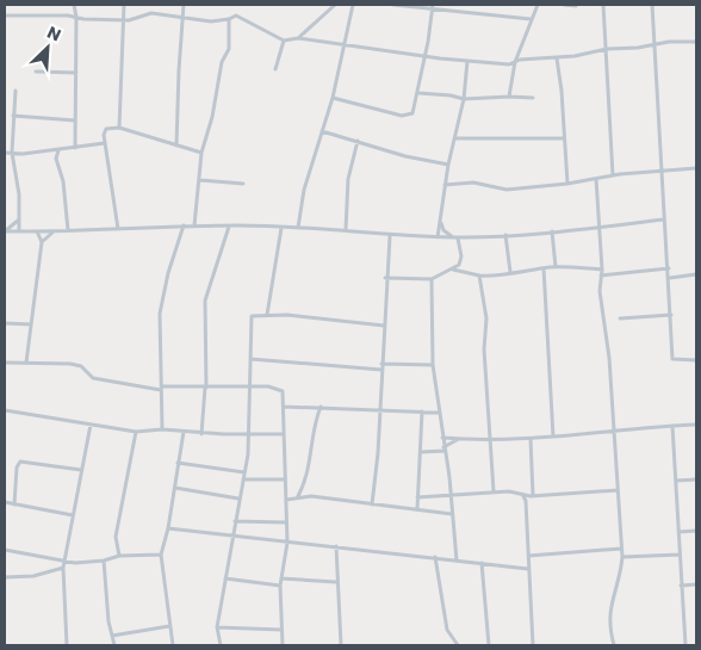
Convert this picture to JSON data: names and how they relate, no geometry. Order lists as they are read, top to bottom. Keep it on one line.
{"north":"top right"}
